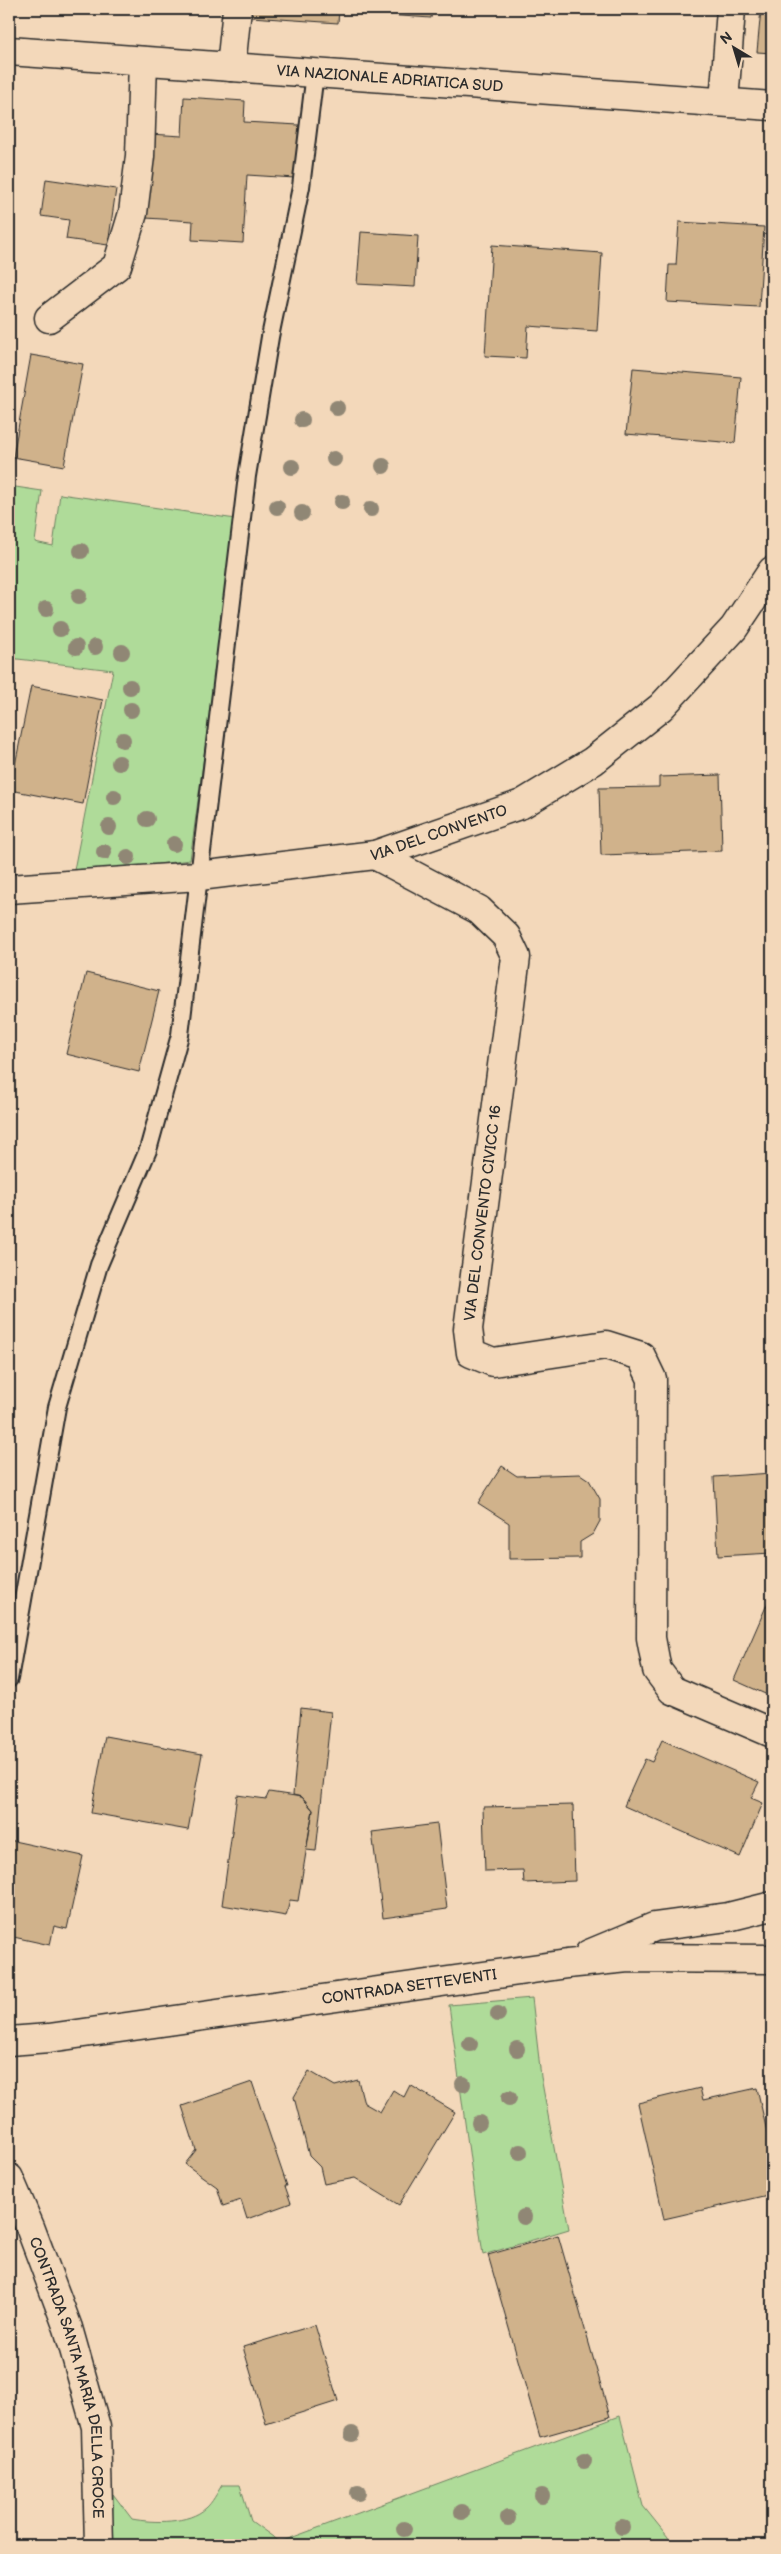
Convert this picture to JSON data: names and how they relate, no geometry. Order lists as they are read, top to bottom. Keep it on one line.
{"streets":{"street":["VIA NAZIONALE ADRIATICA SUD","VIA DEL CONVENTO","VIA DEL CONVENTO CIVICC 16","CONTRADA SETTEVENTI","CONTRADA SANTA MARIA DELLA CROCE"]},"crossings":[["VIA DEL CONVENTO","VIA DEL CONVENTO CIVICC 16"]],"north":"top left"}
